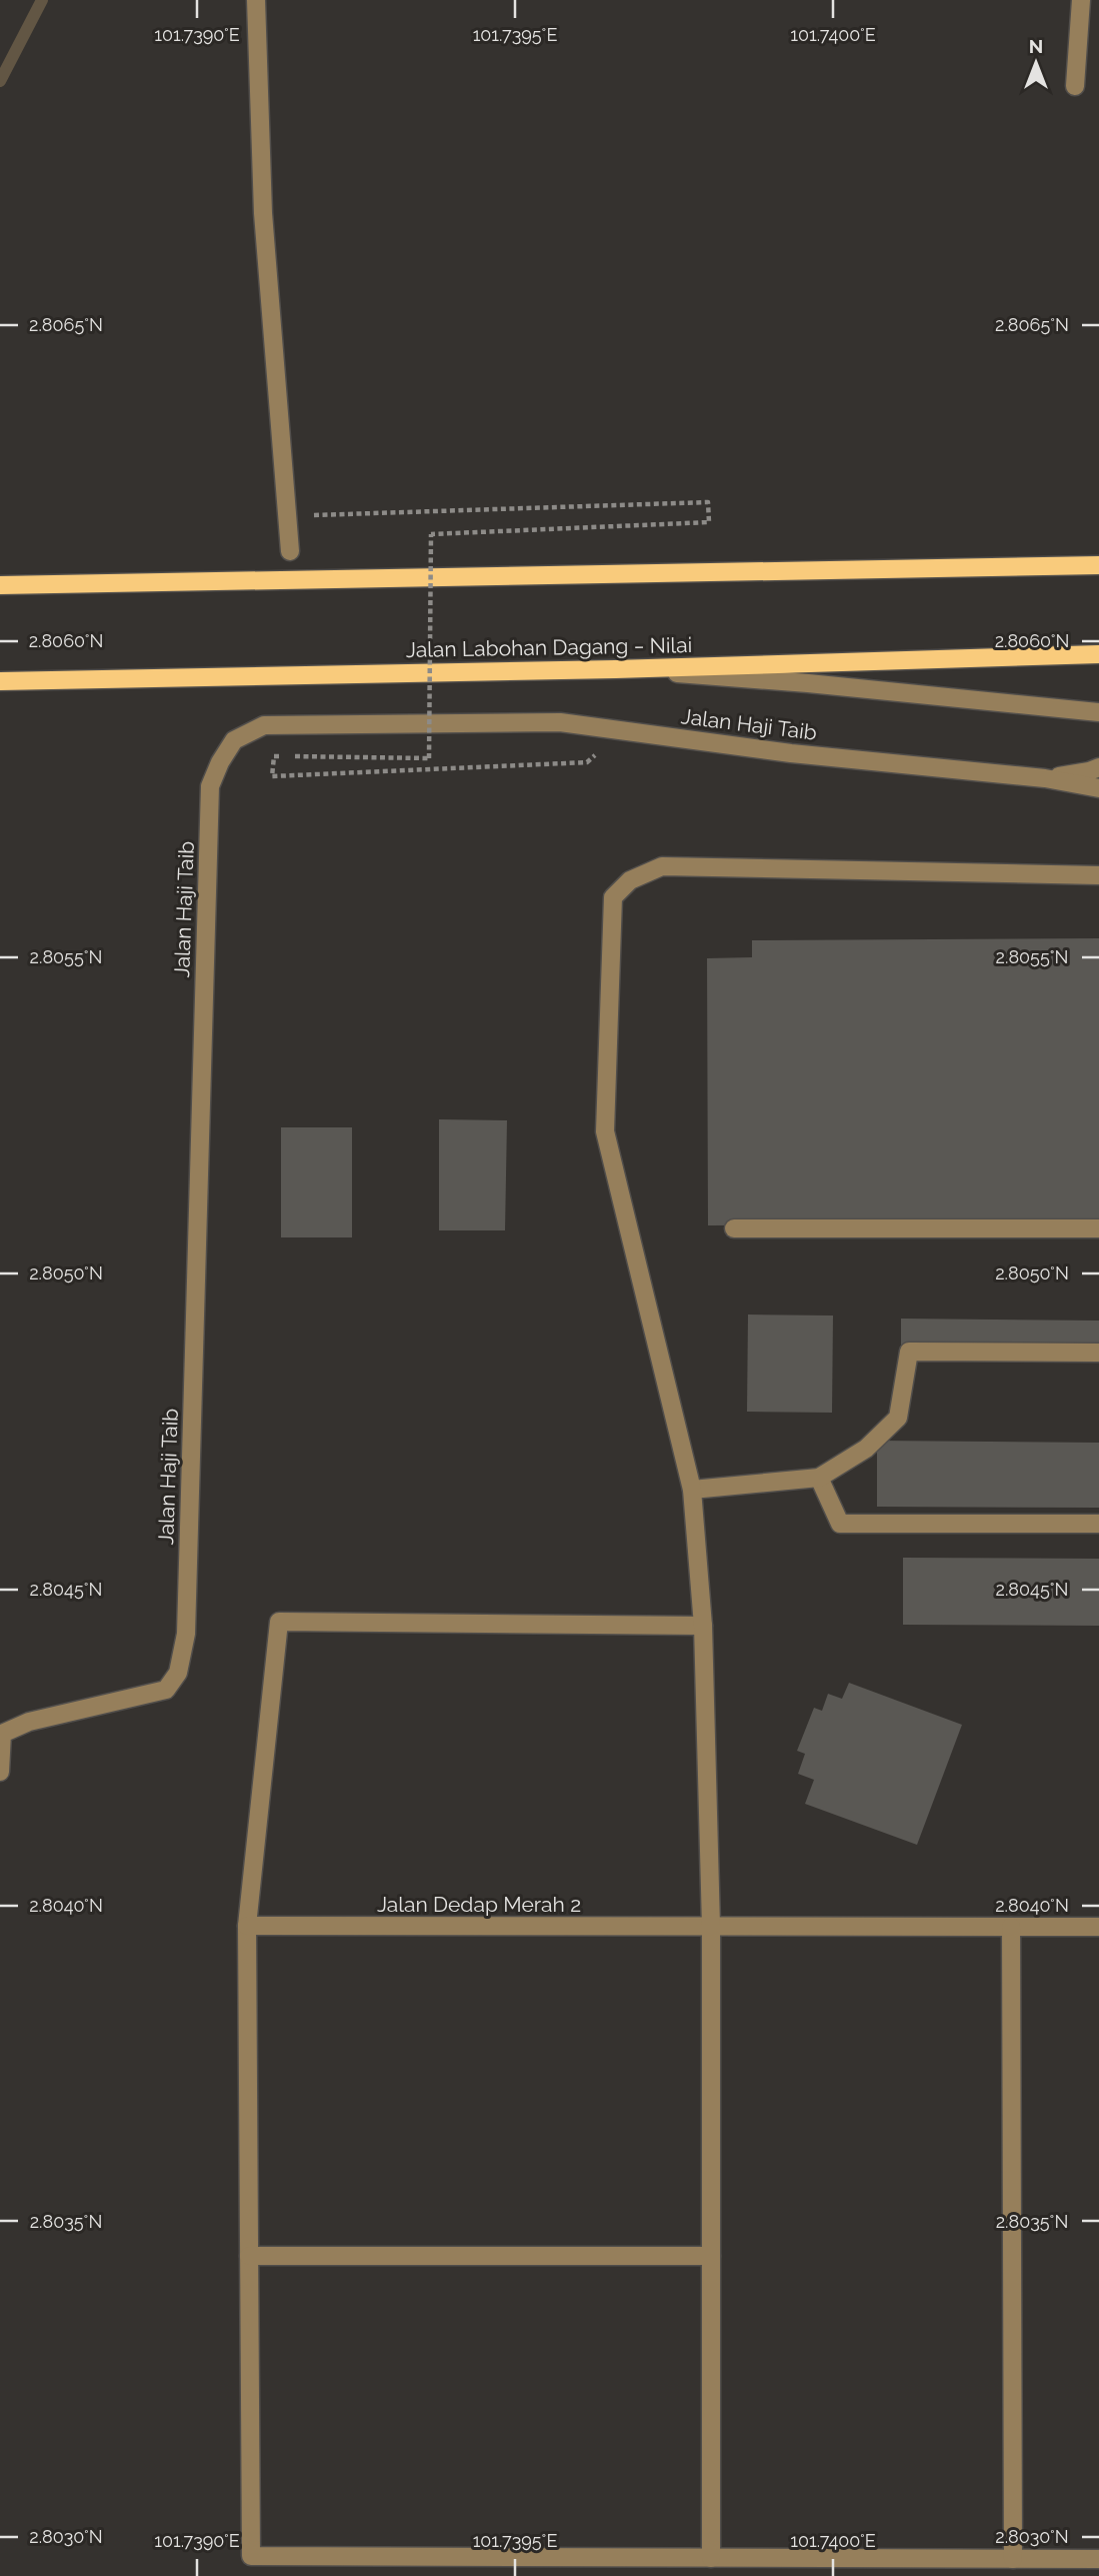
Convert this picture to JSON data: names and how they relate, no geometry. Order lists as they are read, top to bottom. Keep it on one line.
{"streets":{"main road":["Jalan Labohan Dagang ‒ Nilai"],"street":["Jalan Haji Taib","Jalan Dedap Merah 2"]},"north":"top","coordinates":["101.7390°E","101.7395°E","101.7400°E","2.8065°N","2.8060°N","2.8055°N","2.8050°N","2.8045°N","2.8040°N","2.8035°N","2.8030°N"]}
